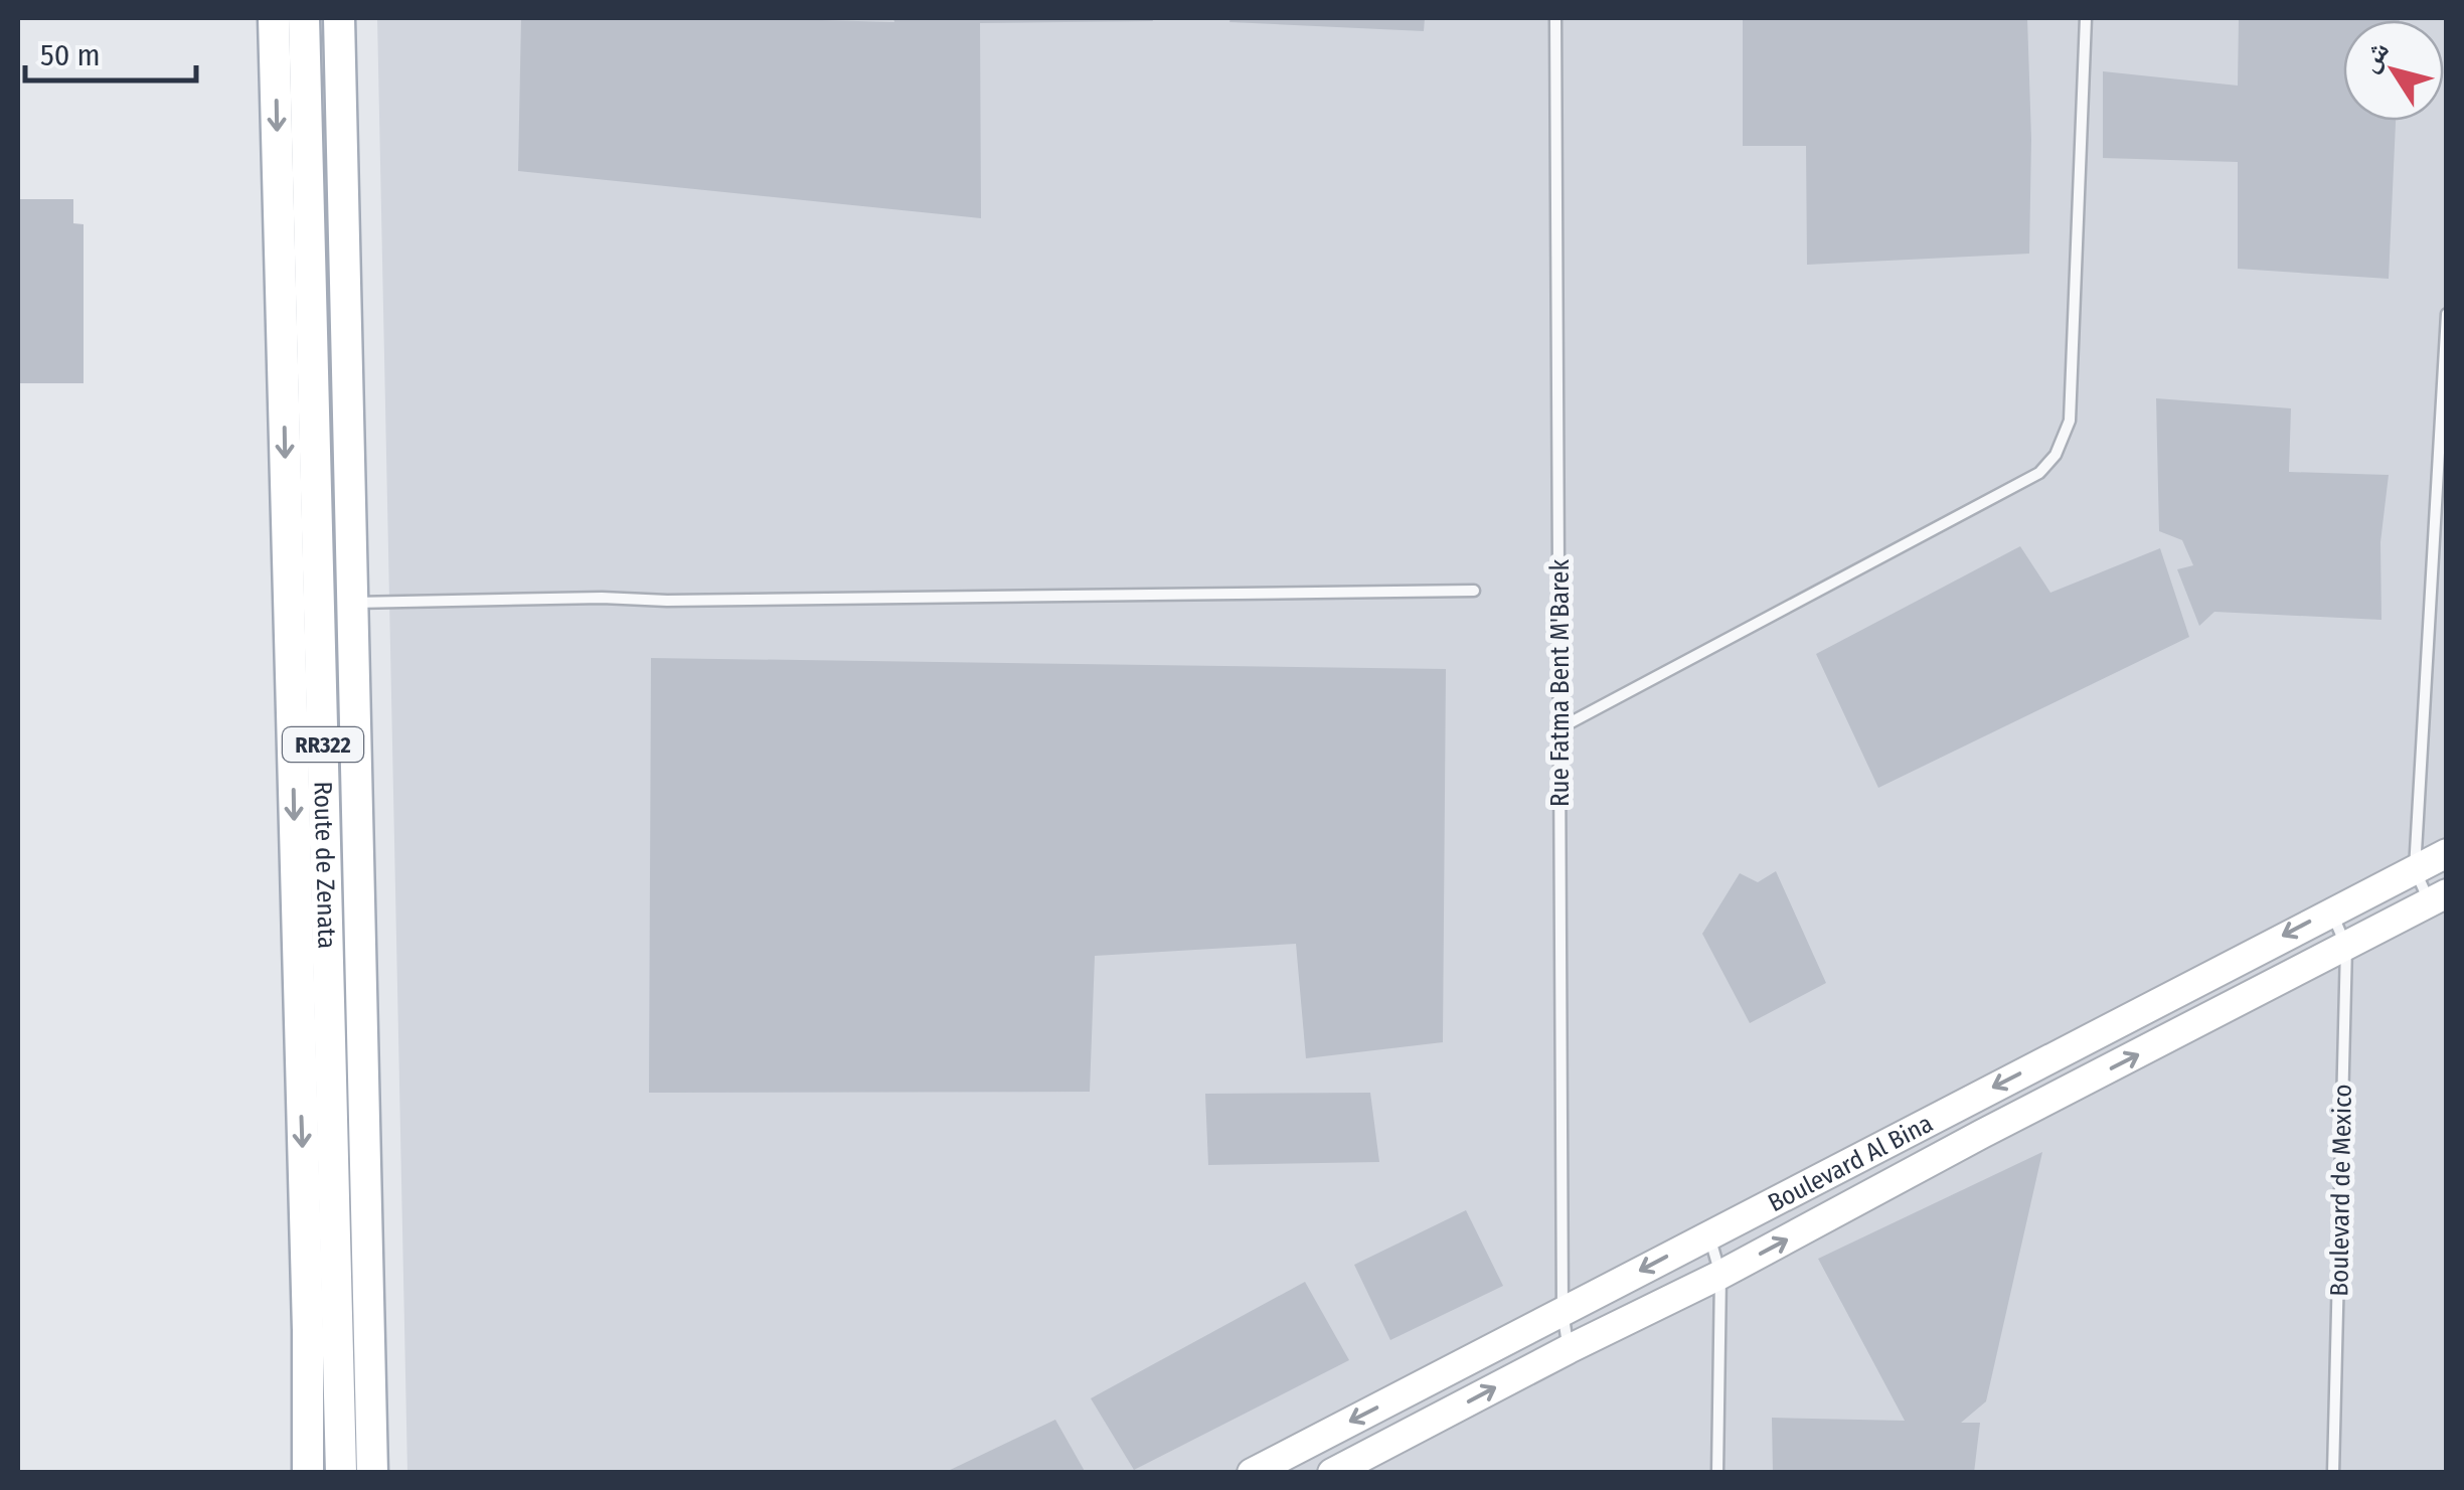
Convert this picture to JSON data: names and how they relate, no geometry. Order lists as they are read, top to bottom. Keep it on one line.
{"streets":{"main road":["RR322","Route de Zenata","Boulevard Al Bina"],"lane":["Rue Fatma Bent M'Barek","Boulevard de Mexico"]},"crossings":[["Rue Fatma Bent M'Barek","Boulevard Al Bina"],["Boulevard Al Bina","Boulevard de Mexico"]],"scale_bar":"50 m","north":"top left"}
